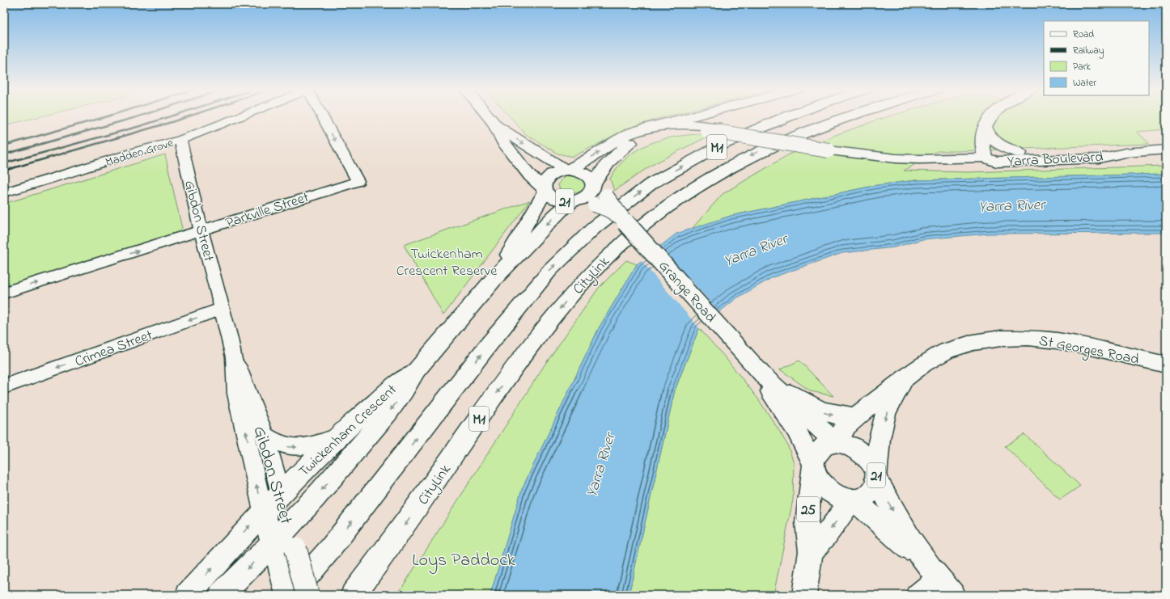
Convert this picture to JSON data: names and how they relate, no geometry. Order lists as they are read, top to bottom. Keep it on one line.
{"streets":{"main road":["M1","Yarra Boulevard","21","Gibdon Street","CityLink","Grange Road","St Georges Road","Twickenham Crescent","25"],"street":["Madden Grove","Parkville Street","Crimea Street"]},"crossings":[["Madden Grove","Gibdon Street"],["Yarra Boulevard","21"],["Yarra Boulevard","Grange Road"],["Yarra Boulevard","Twickenham Crescent"],["21","Grange Road"],["21","St Georges Road"],["21","Twickenham Crescent"],["21","25"],["Parkville Street","Gibdon Street"],["Gibdon Street","Crimea Street"],["Gibdon Street","Twickenham Crescent"],["Grange Road","St Georges Road"],["Grange Road","Twickenham Crescent"],["Grange Road","25"],["St Georges Road","25"]],"one_way":["Crimea Street"],"water":["Yarra River"],"parks":["Twickenham Crescent Reserve","Loys Paddock"],"legend":["Road","Railway","Park","Water"]}
